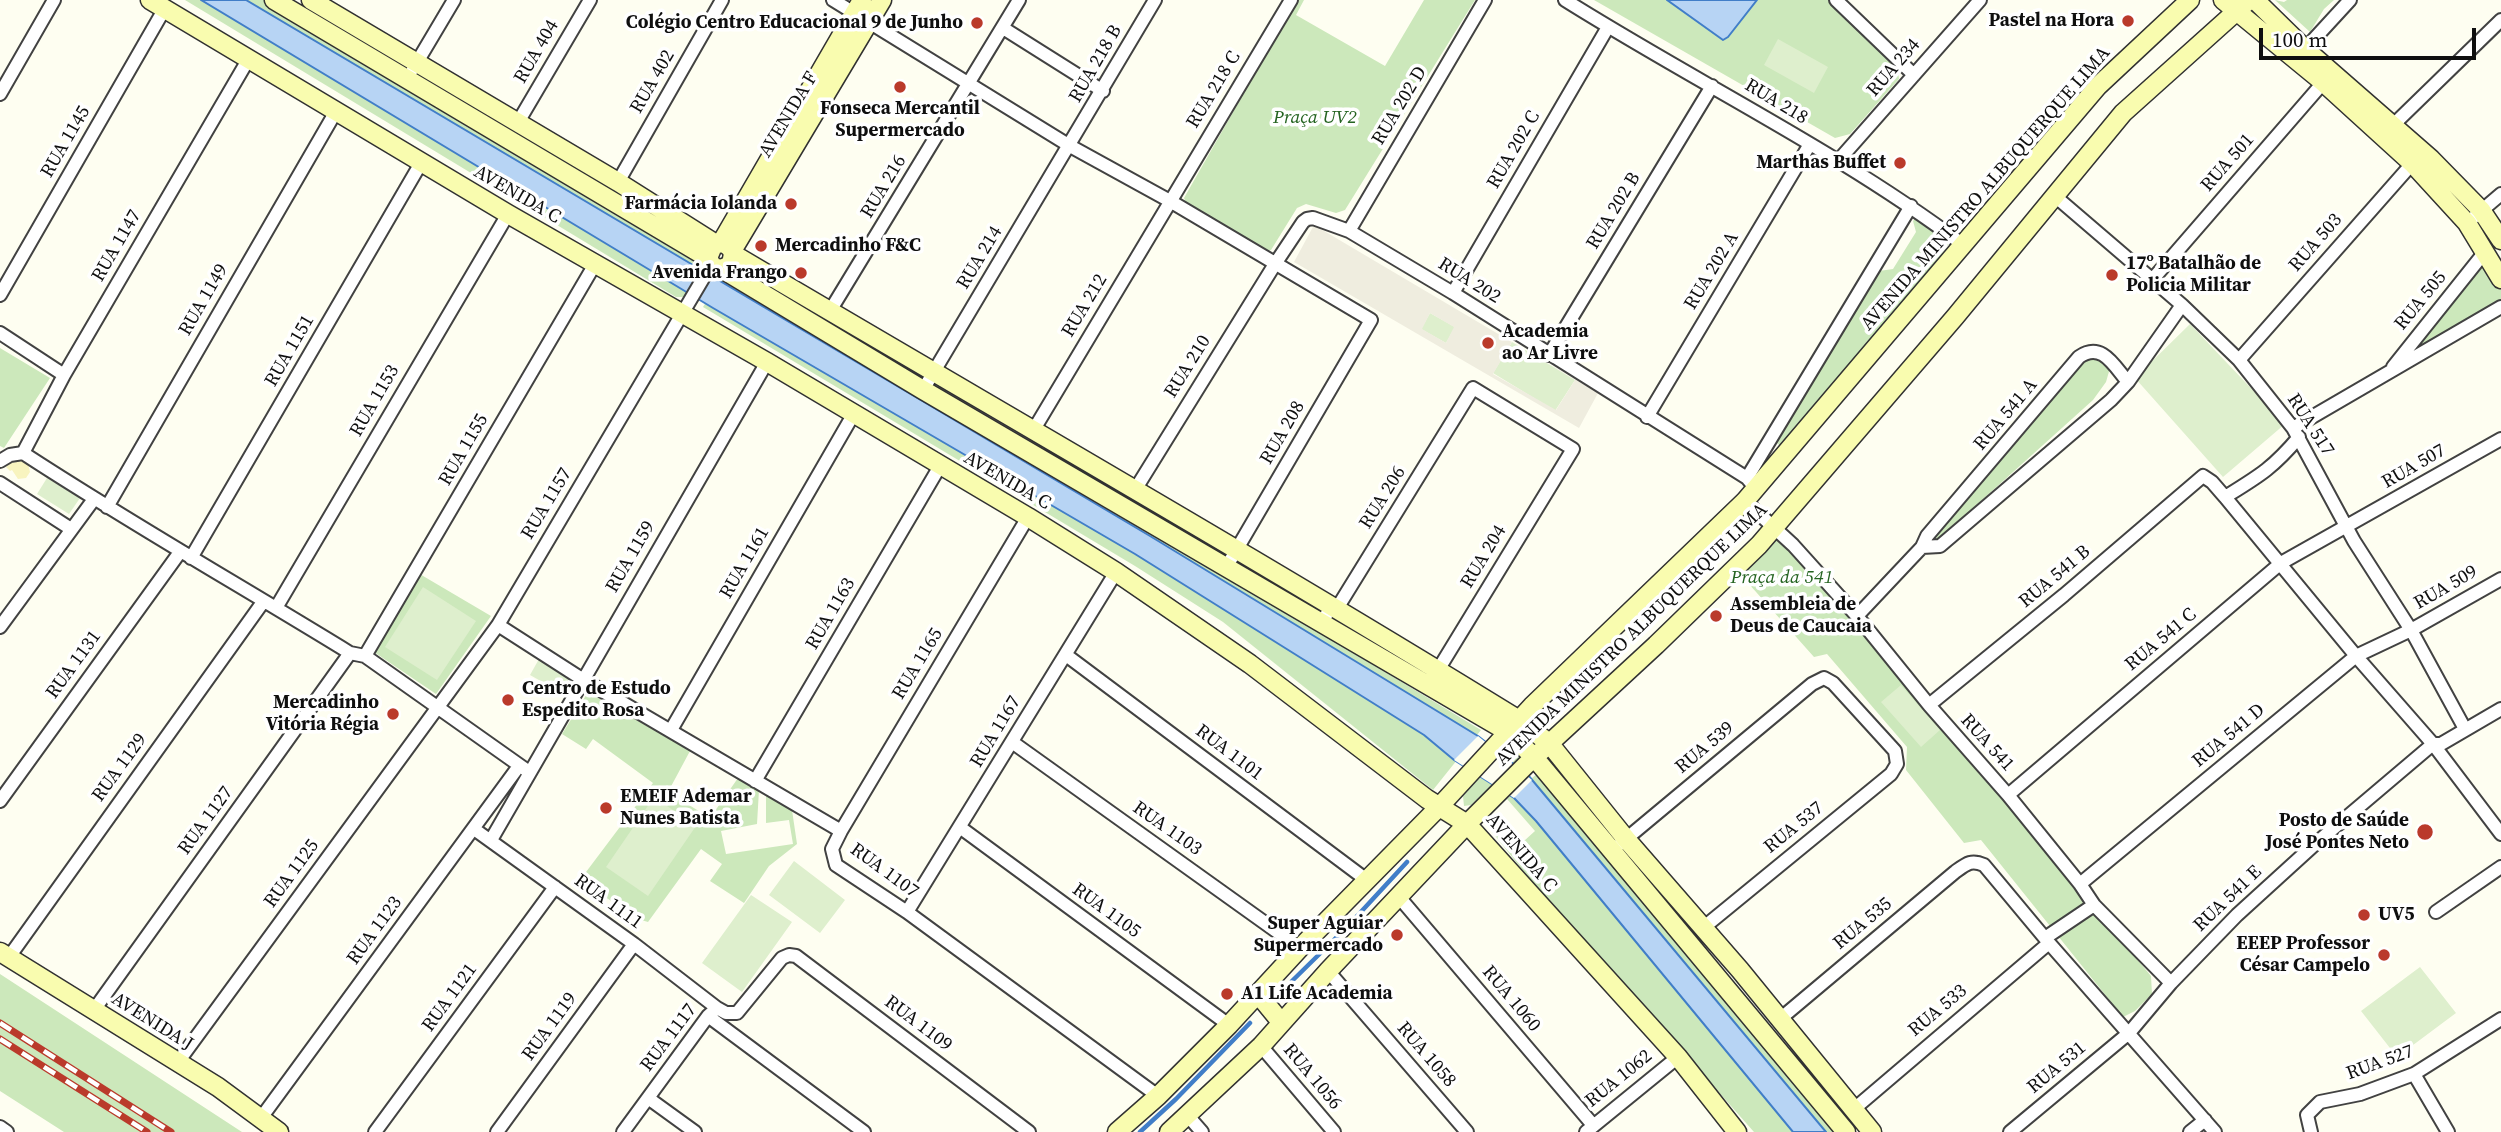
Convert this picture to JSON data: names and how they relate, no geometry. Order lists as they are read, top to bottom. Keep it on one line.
{"streets":{"street":["RUA 404","RUA 218 B","RUA 234","RUA 402","RUA 218 C","RUA 218","RUA 202 D","AVENIDA F","RUA 1145","RUA 202 C","RUA 501","RUA 216","AVENIDA MINISTRO ALBUQUERQUE LIMA","AVENIDA C","RUA 202 B","RUA 503","RUA 1147","RUA 214","RUA 202 A","RUA 202","RUA 1149","RUA 505","RUA 212","RUA 1151","RUA 210","RUA 1153","RUA 541 A","RUA 517","RUA 208","RUA 1155","RUA 507","RUA 206","RUA 1157","RUA 1159","RUA 204","RUA 1161","RUA 541 B","RUA 509","RUA 1163","RUA 541 C","RUA 1165","RUA 1131","RUA 1167","RUA 541 D","RUA 541","RUA 539","RUA 1101","RUA 1129","RUA 1127","RUA 537","RUA 1103","RUA 1107","RUA 1125","RUA 541 E","RUA 1111","RUA 1105","RUA 535","RUA 1123","RUA 1121","RUA 1060","RUA 533","AVENIDA J","RUA 1109","RUA 1119","RUA 1117","RUA 1058","RUA 527","RUA 531","RUA 1056","RUA 1062"]},"crossings":[["RUA 404","AVENIDA C"],["RUA 218 B","RUA 214"],["RUA 234","RUA 218"],["RUA 402","AVENIDA C"],["RUA 218 C","RUA 212"],["RUA 218","RUA 202 C"],["RUA 218","AVENIDA MINISTRO ALBUQUERQUE LIMA"],["RUA 218","RUA 202 B"],["RUA 218","RUA 202 A"],["RUA 202 D","RUA 202"],["AVENIDA F","AVENIDA C"],["AVENIDA F","RUA 1157"],["RUA 1145","AVENIDA C"],["RUA 202 C","RUA 202"],["RUA 501","RUA 517"],["RUA 216","AVENIDA C"],["AVENIDA MINISTRO ALBUQUERQUE LIMA","AVENIDA C"],["AVENIDA MINISTRO ALBUQUERQUE LIMA","RUA 202"],["AVENIDA MINISTRO ALBUQUERQUE LIMA","RUA 517"],["AVENIDA MINISTRO ALBUQUERQUE LIMA","RUA 541"],["AVENIDA MINISTRO ALBUQUERQUE LIMA","RUA 1101"],["AVENIDA MINISTRO ALBUQUERQUE LIMA","RUA 1103"],["AVENIDA MINISTRO ALBUQUERQUE LIMA","RUA 1107"],["AVENIDA MINISTRO ALBUQUERQUE LIMA","RUA 1105"],["AVENIDA MINISTRO ALBUQUERQUE LIMA","RUA 1060"],["AVENIDA MINISTRO ALBUQUERQUE LIMA","RUA 1058"],["AVENIDA MINISTRO ALBUQUERQUE LIMA","RUA 1056"],["AVENIDA C","RUA 1147"],["AVENIDA C","RUA 214"],["AVENIDA C","RUA 1149"],["AVENIDA C","RUA 212"],["AVENIDA C","RUA 1151"],["AVENIDA C","RUA 210"],["AVENIDA C","RUA 1153"],["AVENIDA C","RUA 208"],["AVENIDA C","RUA 1155"],["AVENIDA C","RUA 206"],["AVENIDA C","RUA 1157"],["AVENIDA C","RUA 1159"],["AVENIDA C","RUA 204"],["AVENIDA C","RUA 1161"],["AVENIDA C","RUA 1163"],["AVENIDA C","RUA 1165"],["AVENIDA C","RUA 1167"],["AVENIDA C","RUA 539"],["AVENIDA C","RUA 537"],["AVENIDA C","RUA 535"],["AVENIDA C","RUA 533"],["AVENIDA C","RUA 1062"],["RUA 202 B","RUA 202"],["RUA 503","RUA 517"],["RUA 202 A","RUA 202"],["RUA 202","RUA 210"],["RUA 202","RUA 208"],["RUA 202","RUA 541"],["RUA 505","RUA 517"],["RUA 505","RUA 541 B"],["RUA 1151","RUA 1131"],["RUA 210","RUA 208"],["RUA 541 A","RUA 517"],["RUA 541 A","RUA 541"],["RUA 517","RUA 507"],["RUA 517","RUA 509"],["RUA 517","RUA 541 C"],["RUA 517","RUA 541 D"],["RUA 517","RUA 541 E"],["RUA 507","RUA 541 C"],["RUA 206","RUA 204"],["RUA 1157","RUA 1107"],["RUA 1157","RUA 1125"],["RUA 1159","RUA 1107"],["RUA 1159","RUA 1111"],["RUA 1159","RUA 1123"],["RUA 1161","RUA 1107"],["RUA 541 B","RUA 541"],["RUA 509","RUA 541 D"],["RUA 1163","RUA 1107"],["RUA 541 C","RUA 541"],["RUA 1165","RUA 1107"],["RUA 1167","RUA 1101"],["RUA 1167","RUA 1103"],["RUA 1167","RUA 1107"],["RUA 1167","RUA 1105"],["RUA 541 D","RUA 541"],["RUA 541","RUA 541 E"],["RUA 541","RUA 533"],["RUA 539","RUA 537"],["RUA 1129","AVENIDA J"],["RUA 1127","AVENIDA J"],["RUA 1125","AVENIDA J"],["RUA 541 E","RUA 531"],["RUA 1111","RUA 1123"],["RUA 1111","RUA 1121"],["RUA 1111","RUA 1119"],["RUA 1111","RUA 1117"],["RUA 535","RUA 533"],["RUA 1123","AVENIDA J"],["RUA 1060","RUA 1062"],["RUA 1109","RUA 1117"]],"parks":["Praça UV2","Praça da 541"],"places":["Pastel na Hora","Colégio Centro Educacional 9 de Junho","Fonseca Mercantil Supermercado","Marthas Buffet","Farmácia Iolanda","Mercadinho F&C","Avenida Frango","17º Batalhão de Policia Militar","Academia ao Ar Livre","Assembleia de Deus de Caucaia","Centro de Estudo Espedito Rosa","Mercadinho Vitória Régia","EMEIF Ademar Nunes Batista","Posto de Saúde José Pontes Neto","UV5","Super Aguiar Supermercado","EEEP Professor César Campelo","A1 Life Academia"],"scale_bar":"100 m"}
